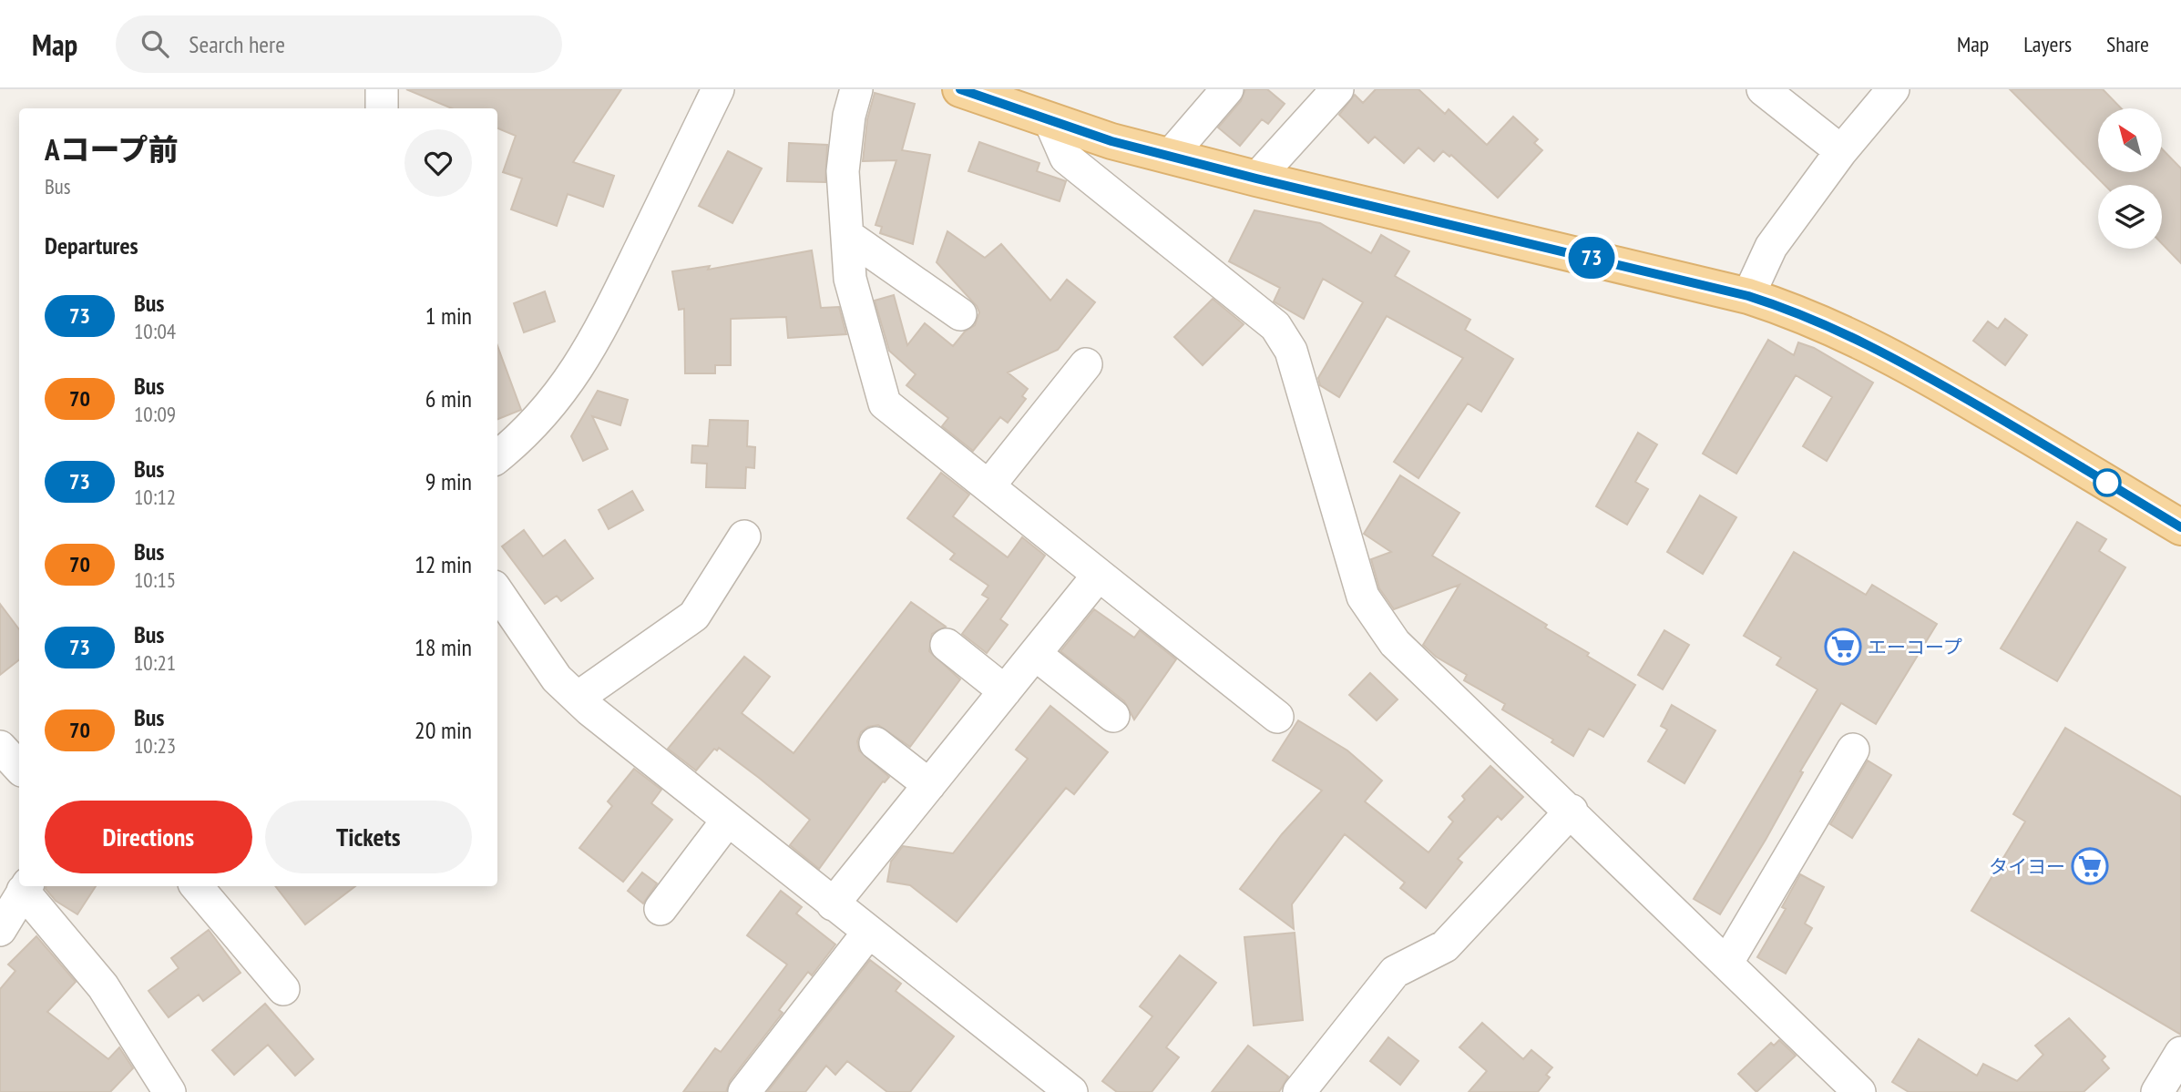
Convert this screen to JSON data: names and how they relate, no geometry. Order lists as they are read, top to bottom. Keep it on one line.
{"places":{"supermarket":["エーコープ","タイヨー"]},"lines":["bus line 73"],"north":"top left","page":{"header":"Map","search":"Search here","nav":["Map","Layers","Share"],"on_map":"73","heading":[["Aコープ前","Bus"],"Departures"],"list":[{"mark":"73","name":"Bus","note":"10:04","value":"1 min"},{"mark":"70","name":"Bus","note":"10:09","value":"6 min"},{"mark":"73","name":"Bus","note":"10:12","value":"9 min"},{"mark":"70","name":"Bus","note":"10:15","value":"12 min"},{"mark":"73","name":"Bus","note":"10:21","value":"18 min"},{"mark":"70","name":"Bus","note":"10:23","value":"20 min"}],"buttons":["Directions","Tickets"]}}
